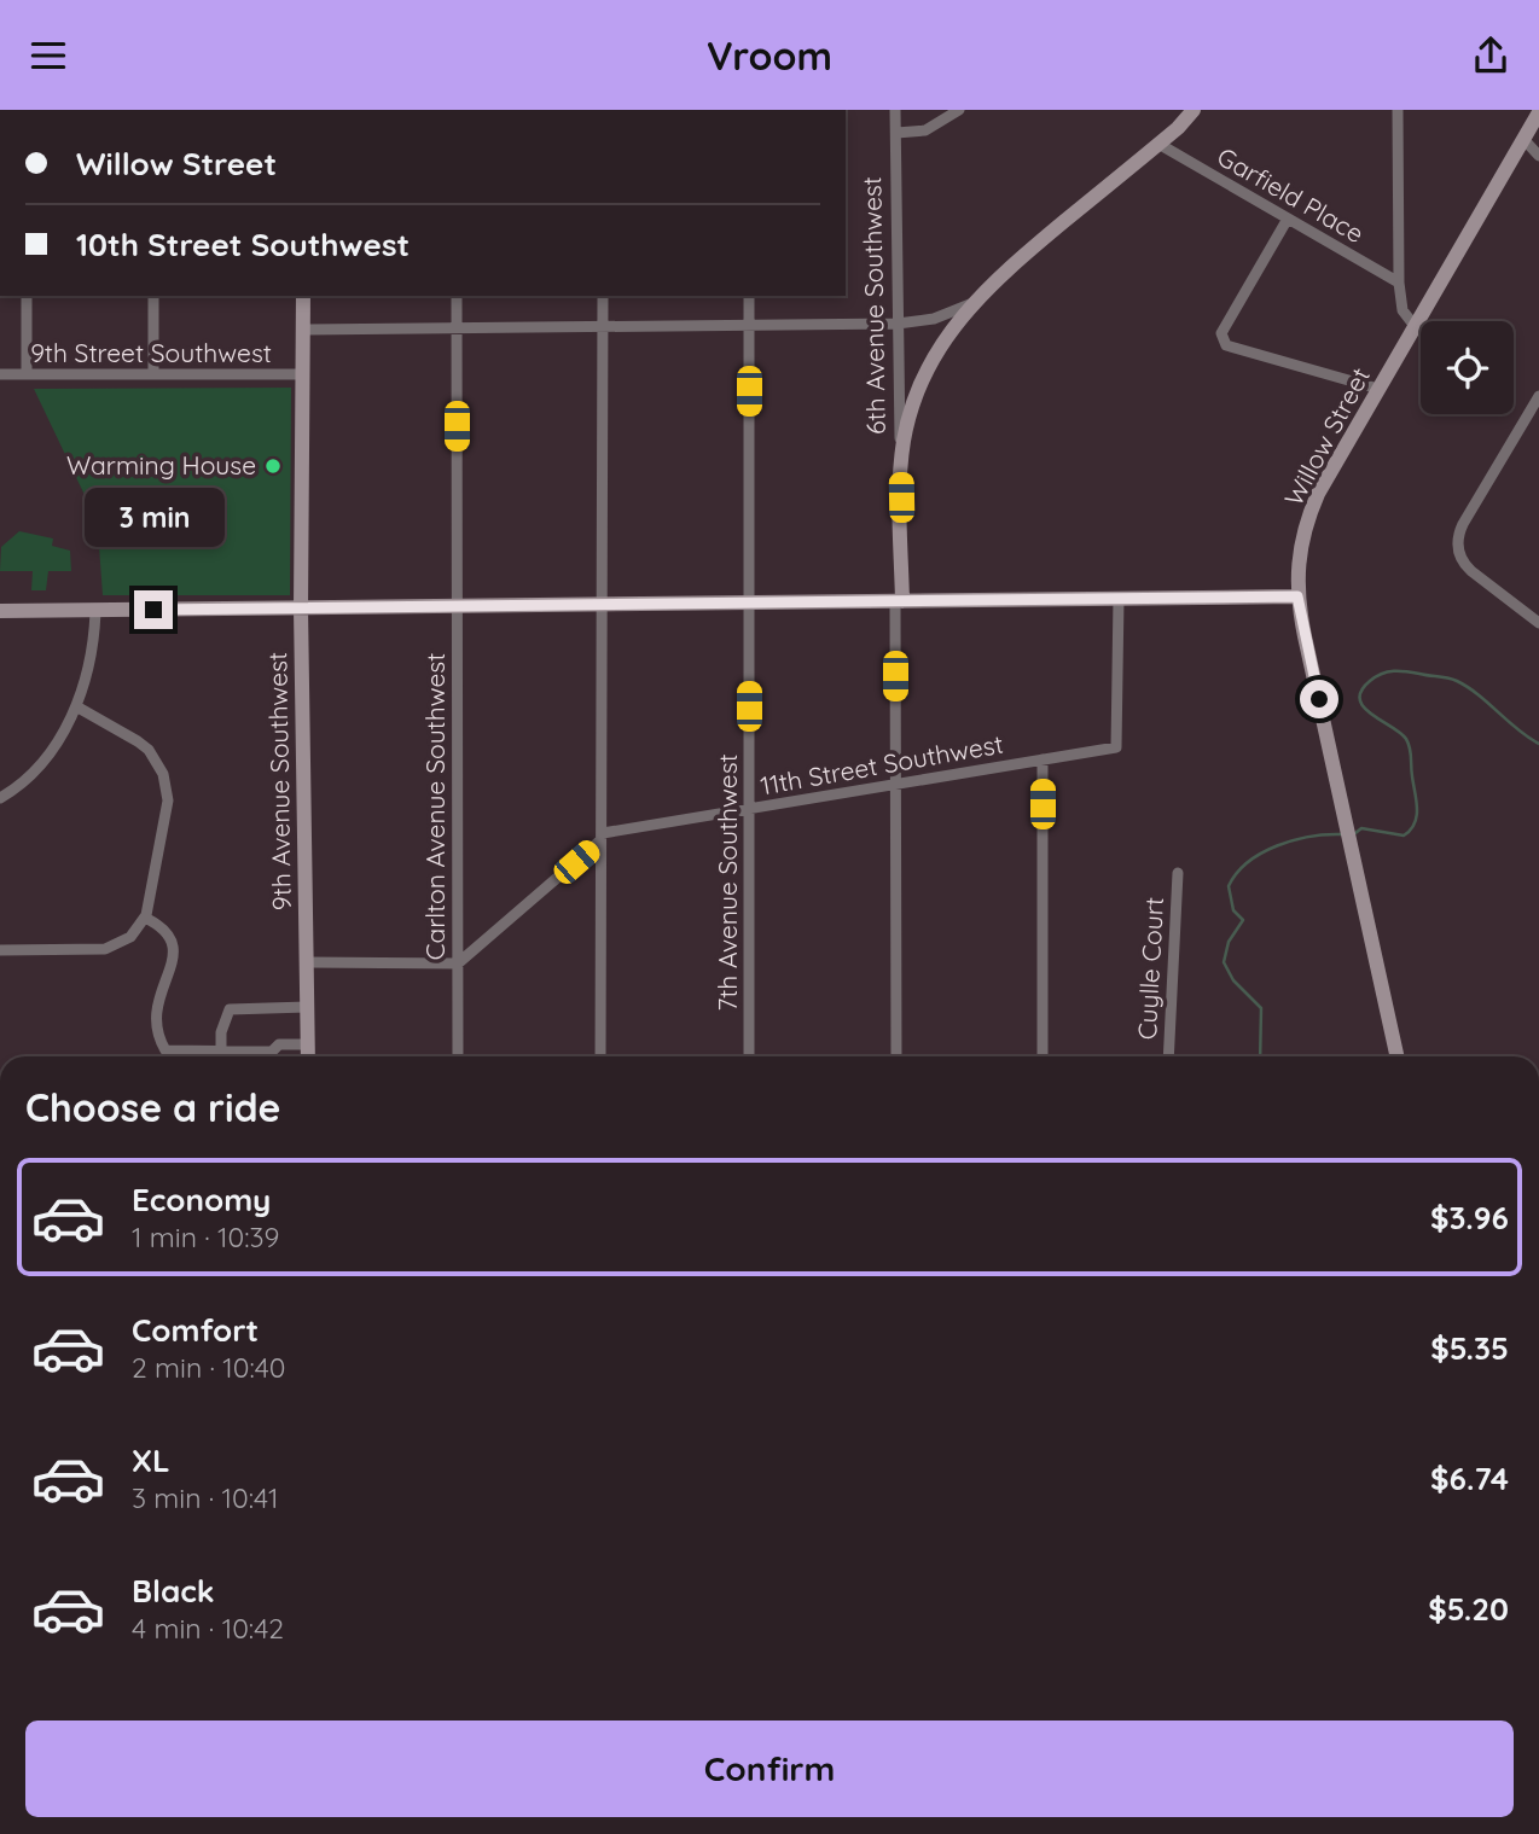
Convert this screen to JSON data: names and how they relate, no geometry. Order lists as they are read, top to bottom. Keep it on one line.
{"streets":{"street":["Garfield Place","6th Avenue Southwest","9th Street Southwest","Willow Street","11th Street Southwest","9th Avenue Southwest","Carlton Avenue Southwest","7th Avenue Southwest","Cuylle Court"]},"crossings":[["6th Avenue Southwest","9th Street Southwest"],["6th Avenue Southwest","11th Street Southwest"],["9th Street Southwest","9th Avenue Southwest"],["9th Street Southwest","Carlton Avenue Southwest"],["9th Street Southwest","7th Avenue Southwest"],["11th Street Southwest","7th Avenue Southwest"]],"places":["Warming House"],"page":{"header":"Vroom","banner":["Willow Street","10th Street Southwest"],"bubble":"3 min","heading":"Choose a ride","list":[{"name":"Economy","note":"1 min · 10:39","value":"$3.96"},{"name":"Comfort","note":"2 min · 10:40","value":"$5.35"},{"name":"XL","note":"3 min · 10:41","value":"$6.74"},{"name":"Black","note":"4 min · 10:42","value":"$5.20"}],"buttons":"Confirm"}}
